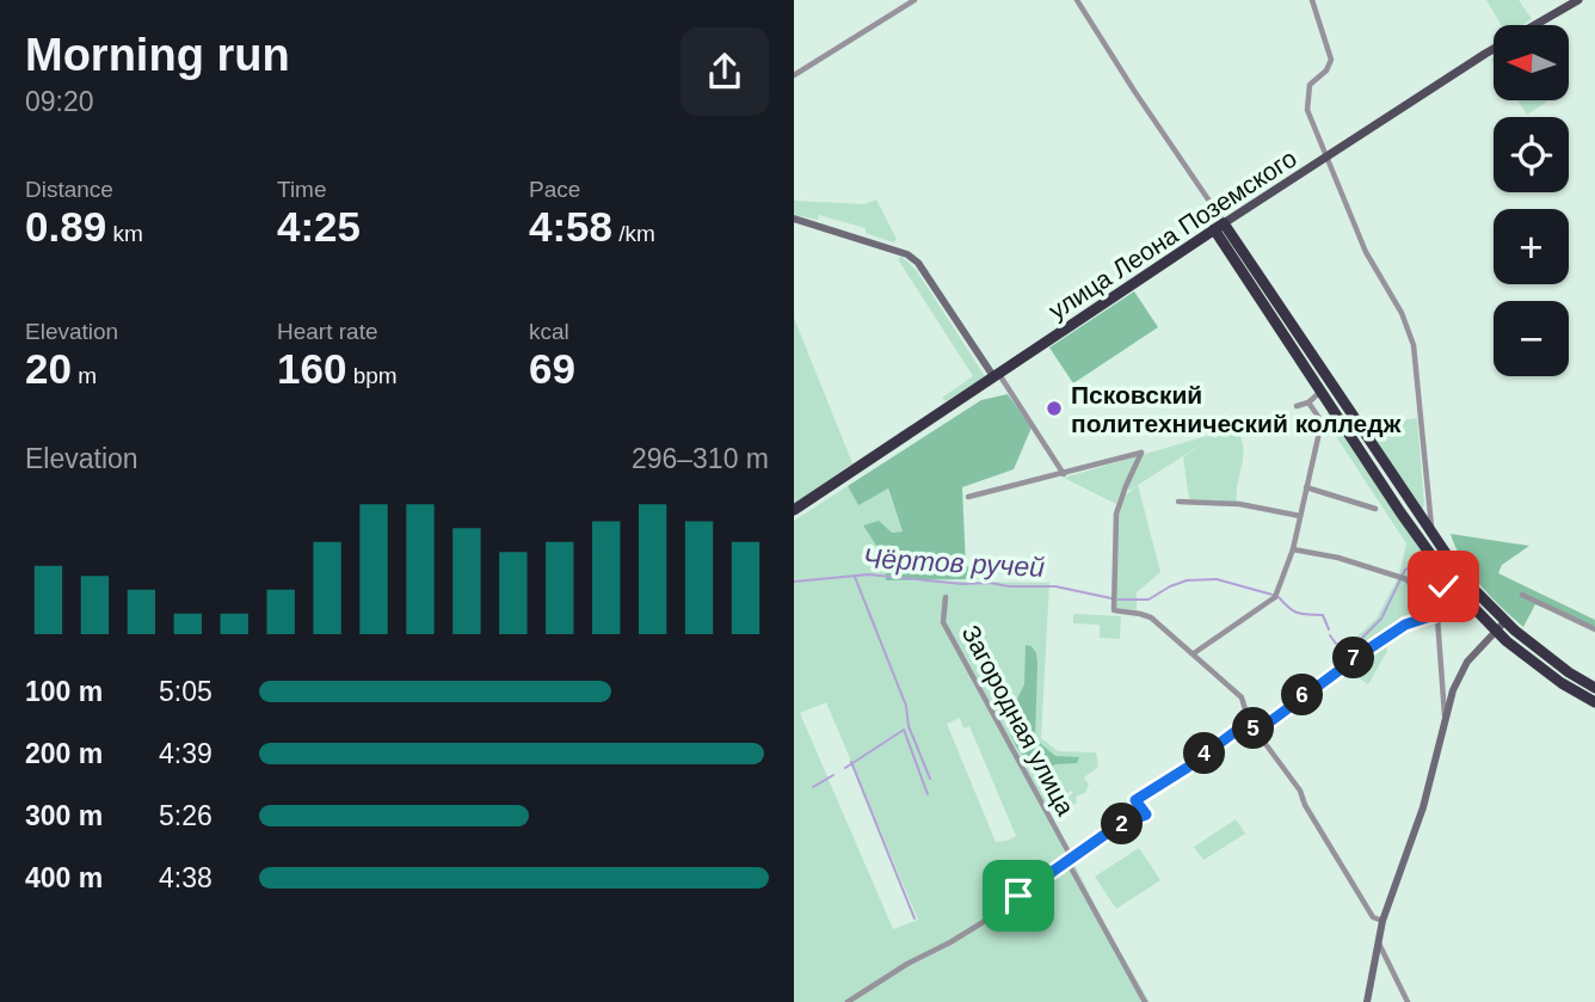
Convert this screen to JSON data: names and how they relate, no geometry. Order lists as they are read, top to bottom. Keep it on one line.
{"streets":{"highway":["улица Леона Поземского"],"street":["Загородная улица"]},"water":["Чёртов ручей"],"places":["Псковский политехнический колледж"],"north":"left","page":{"heading":["Morning run","09:20"],"map_buttons":["+","−"],"stats":[["Distance","0.89 km"],["Time","4:25"],["Pace","4:58 /km"],["Elevation","20 m"],["Heart rate","160 bpm"],["kcal","69"]],"chart":["Elevation","296–310 m"],"pins":["7","6","5","4","2"],"list":[{"name":"100 m","note":"5:05"},{"name":"200 m","note":"4:39"},{"name":"300 m","note":"5:26"},{"name":"400 m","note":"4:38"}]}}
